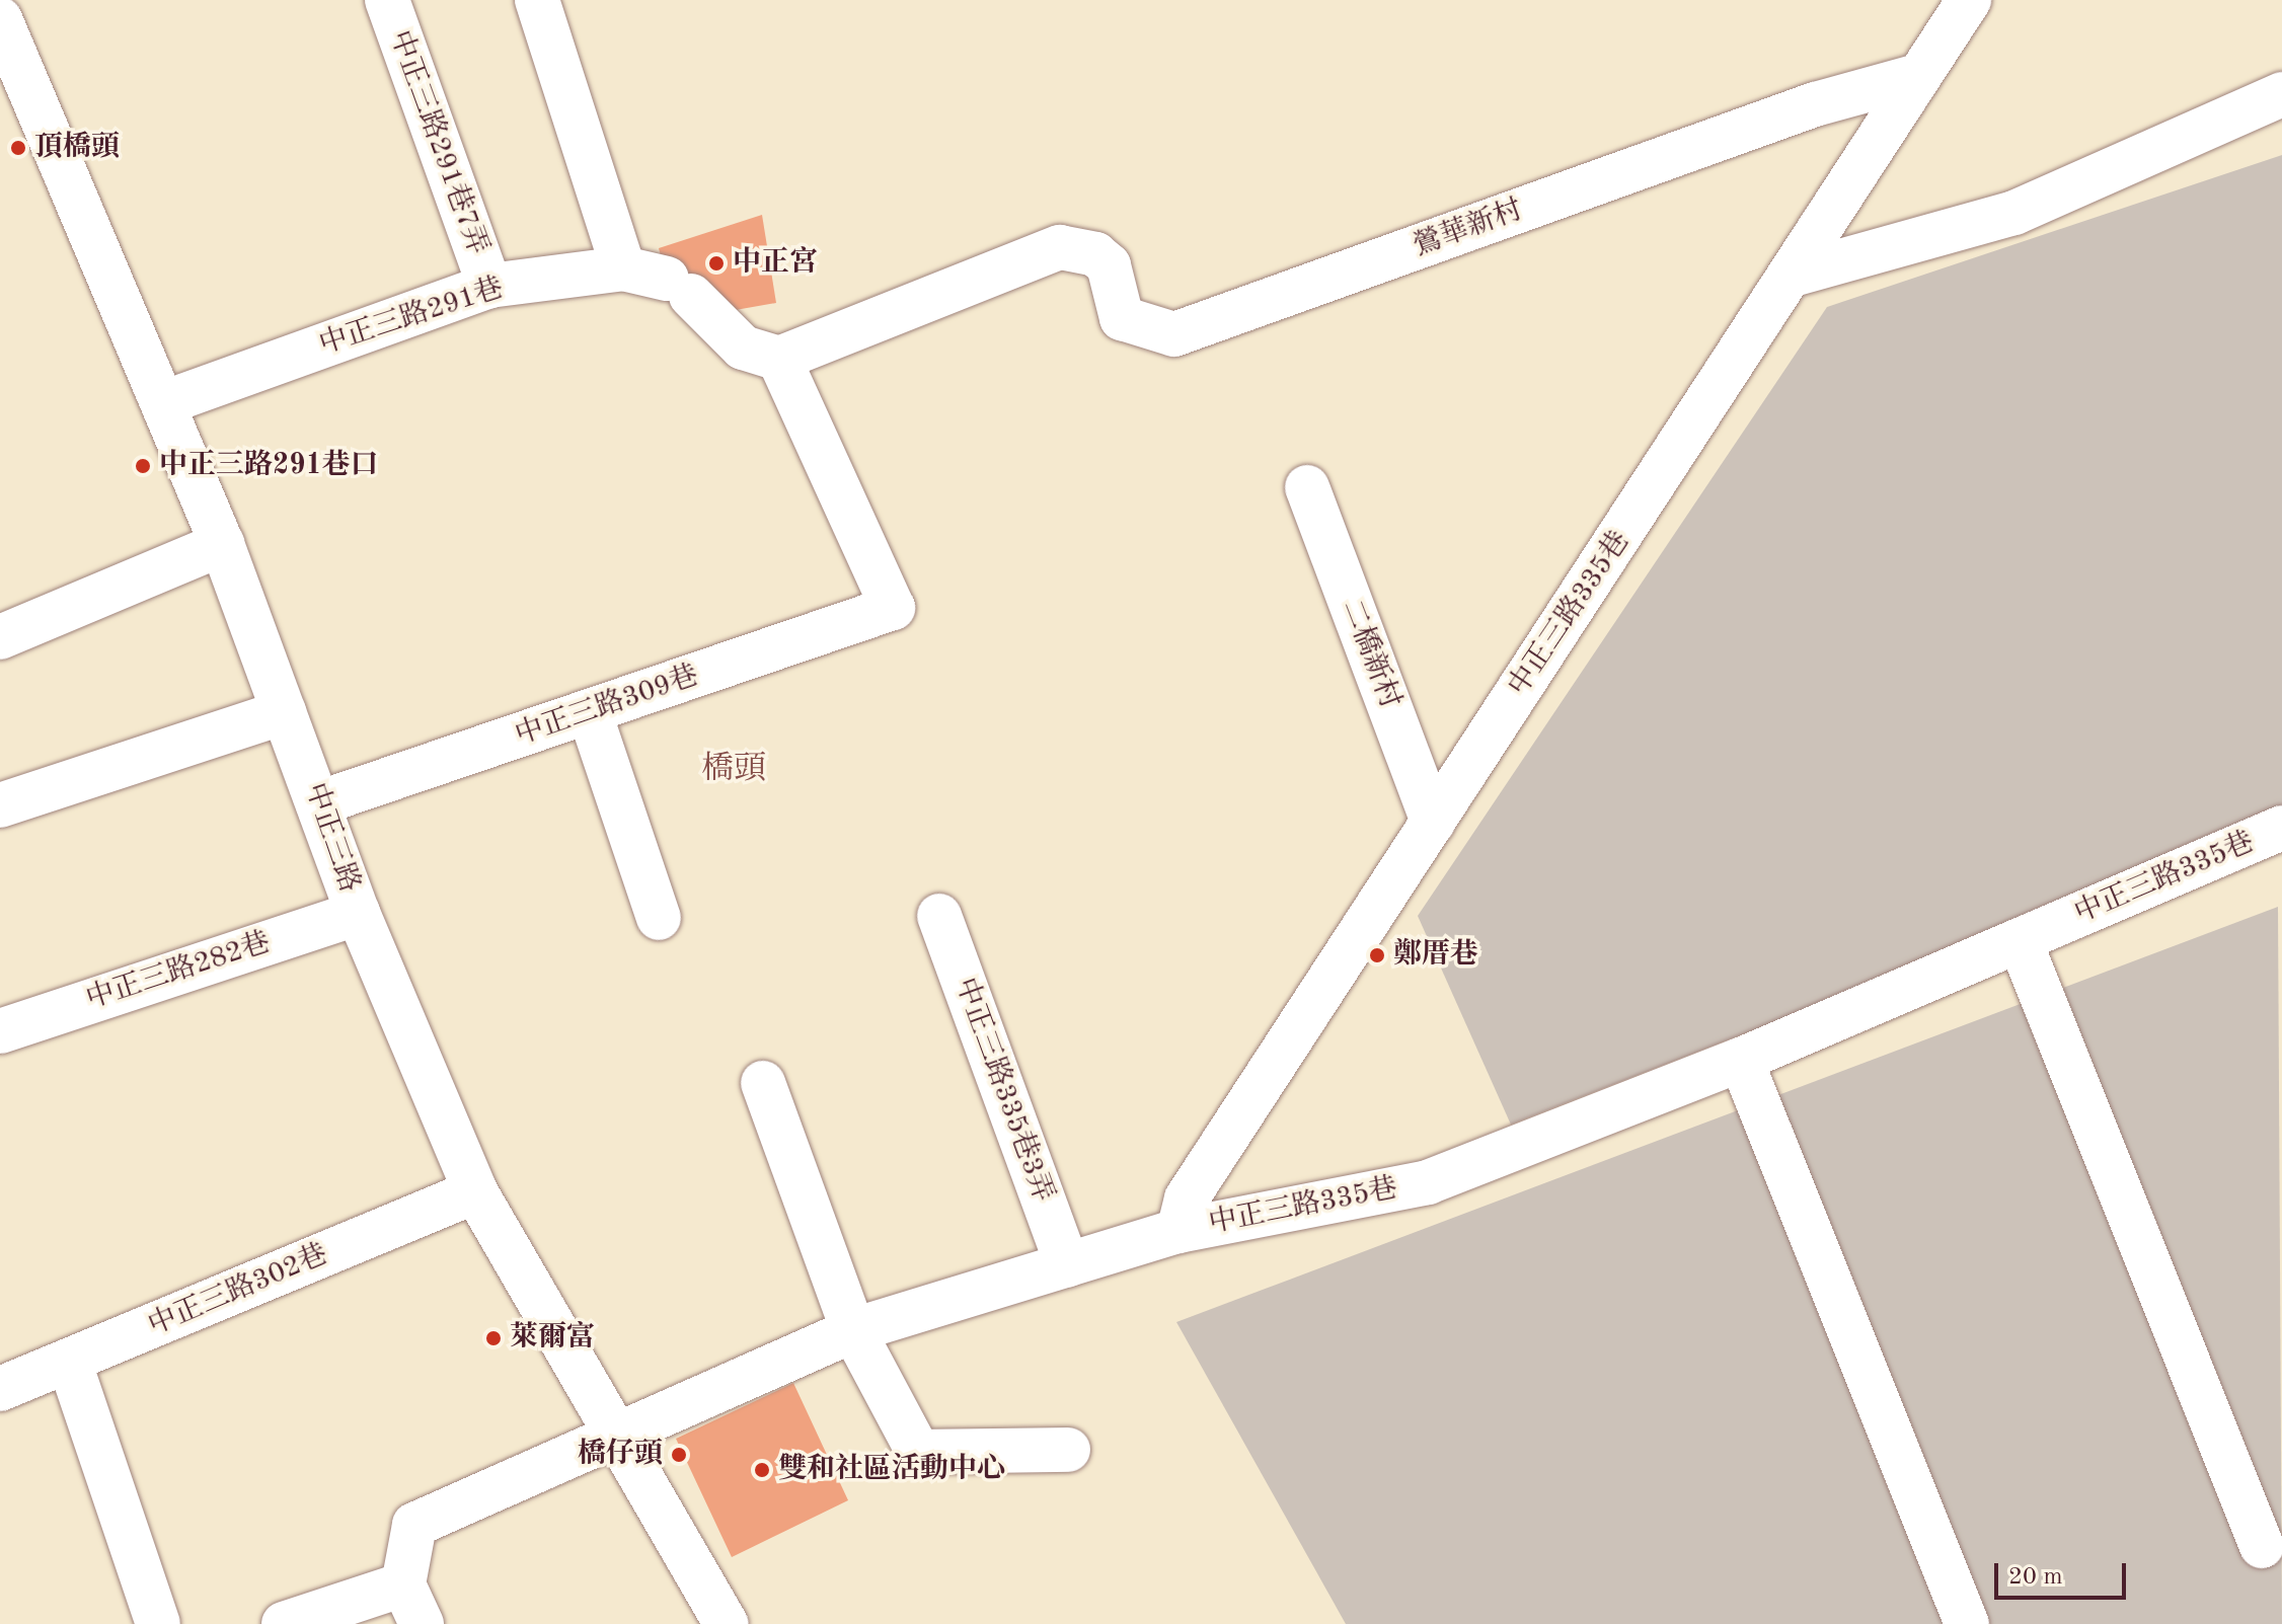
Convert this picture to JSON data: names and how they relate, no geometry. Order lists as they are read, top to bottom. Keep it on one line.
{"streets":{"street":["中正三路291巷7弄","鶯華新村","中正三路291巷","中正三路335巷","二橋新村","中正三路309巷","中正三路","中正三路282巷","中正三路335巷3弄","中正三路302巷"]},"crossings":[["中正三路291巷7弄","中正三路291巷"],["鶯華新村","中正三路291巷"],["鶯華新村","中正三路335巷"],["鶯華新村","中正三路309巷"],["中正三路291巷","中正三路309巷"],["中正三路291巷","中正三路"],["中正三路335巷","二橋新村"],["中正三路335巷","中正三路"],["中正三路335巷","中正三路335巷3弄"],["中正三路309巷","中正三路"],["中正三路","中正三路282巷"],["中正三路","中正三路302巷"]],"districts":["橋頭"],"places":["頂橋頭","中正宮","中正三路291巷口","鄭厝巷","萊爾富","橋仔頭","雙和社區活動中心"],"scale_bar":"20 m"}
